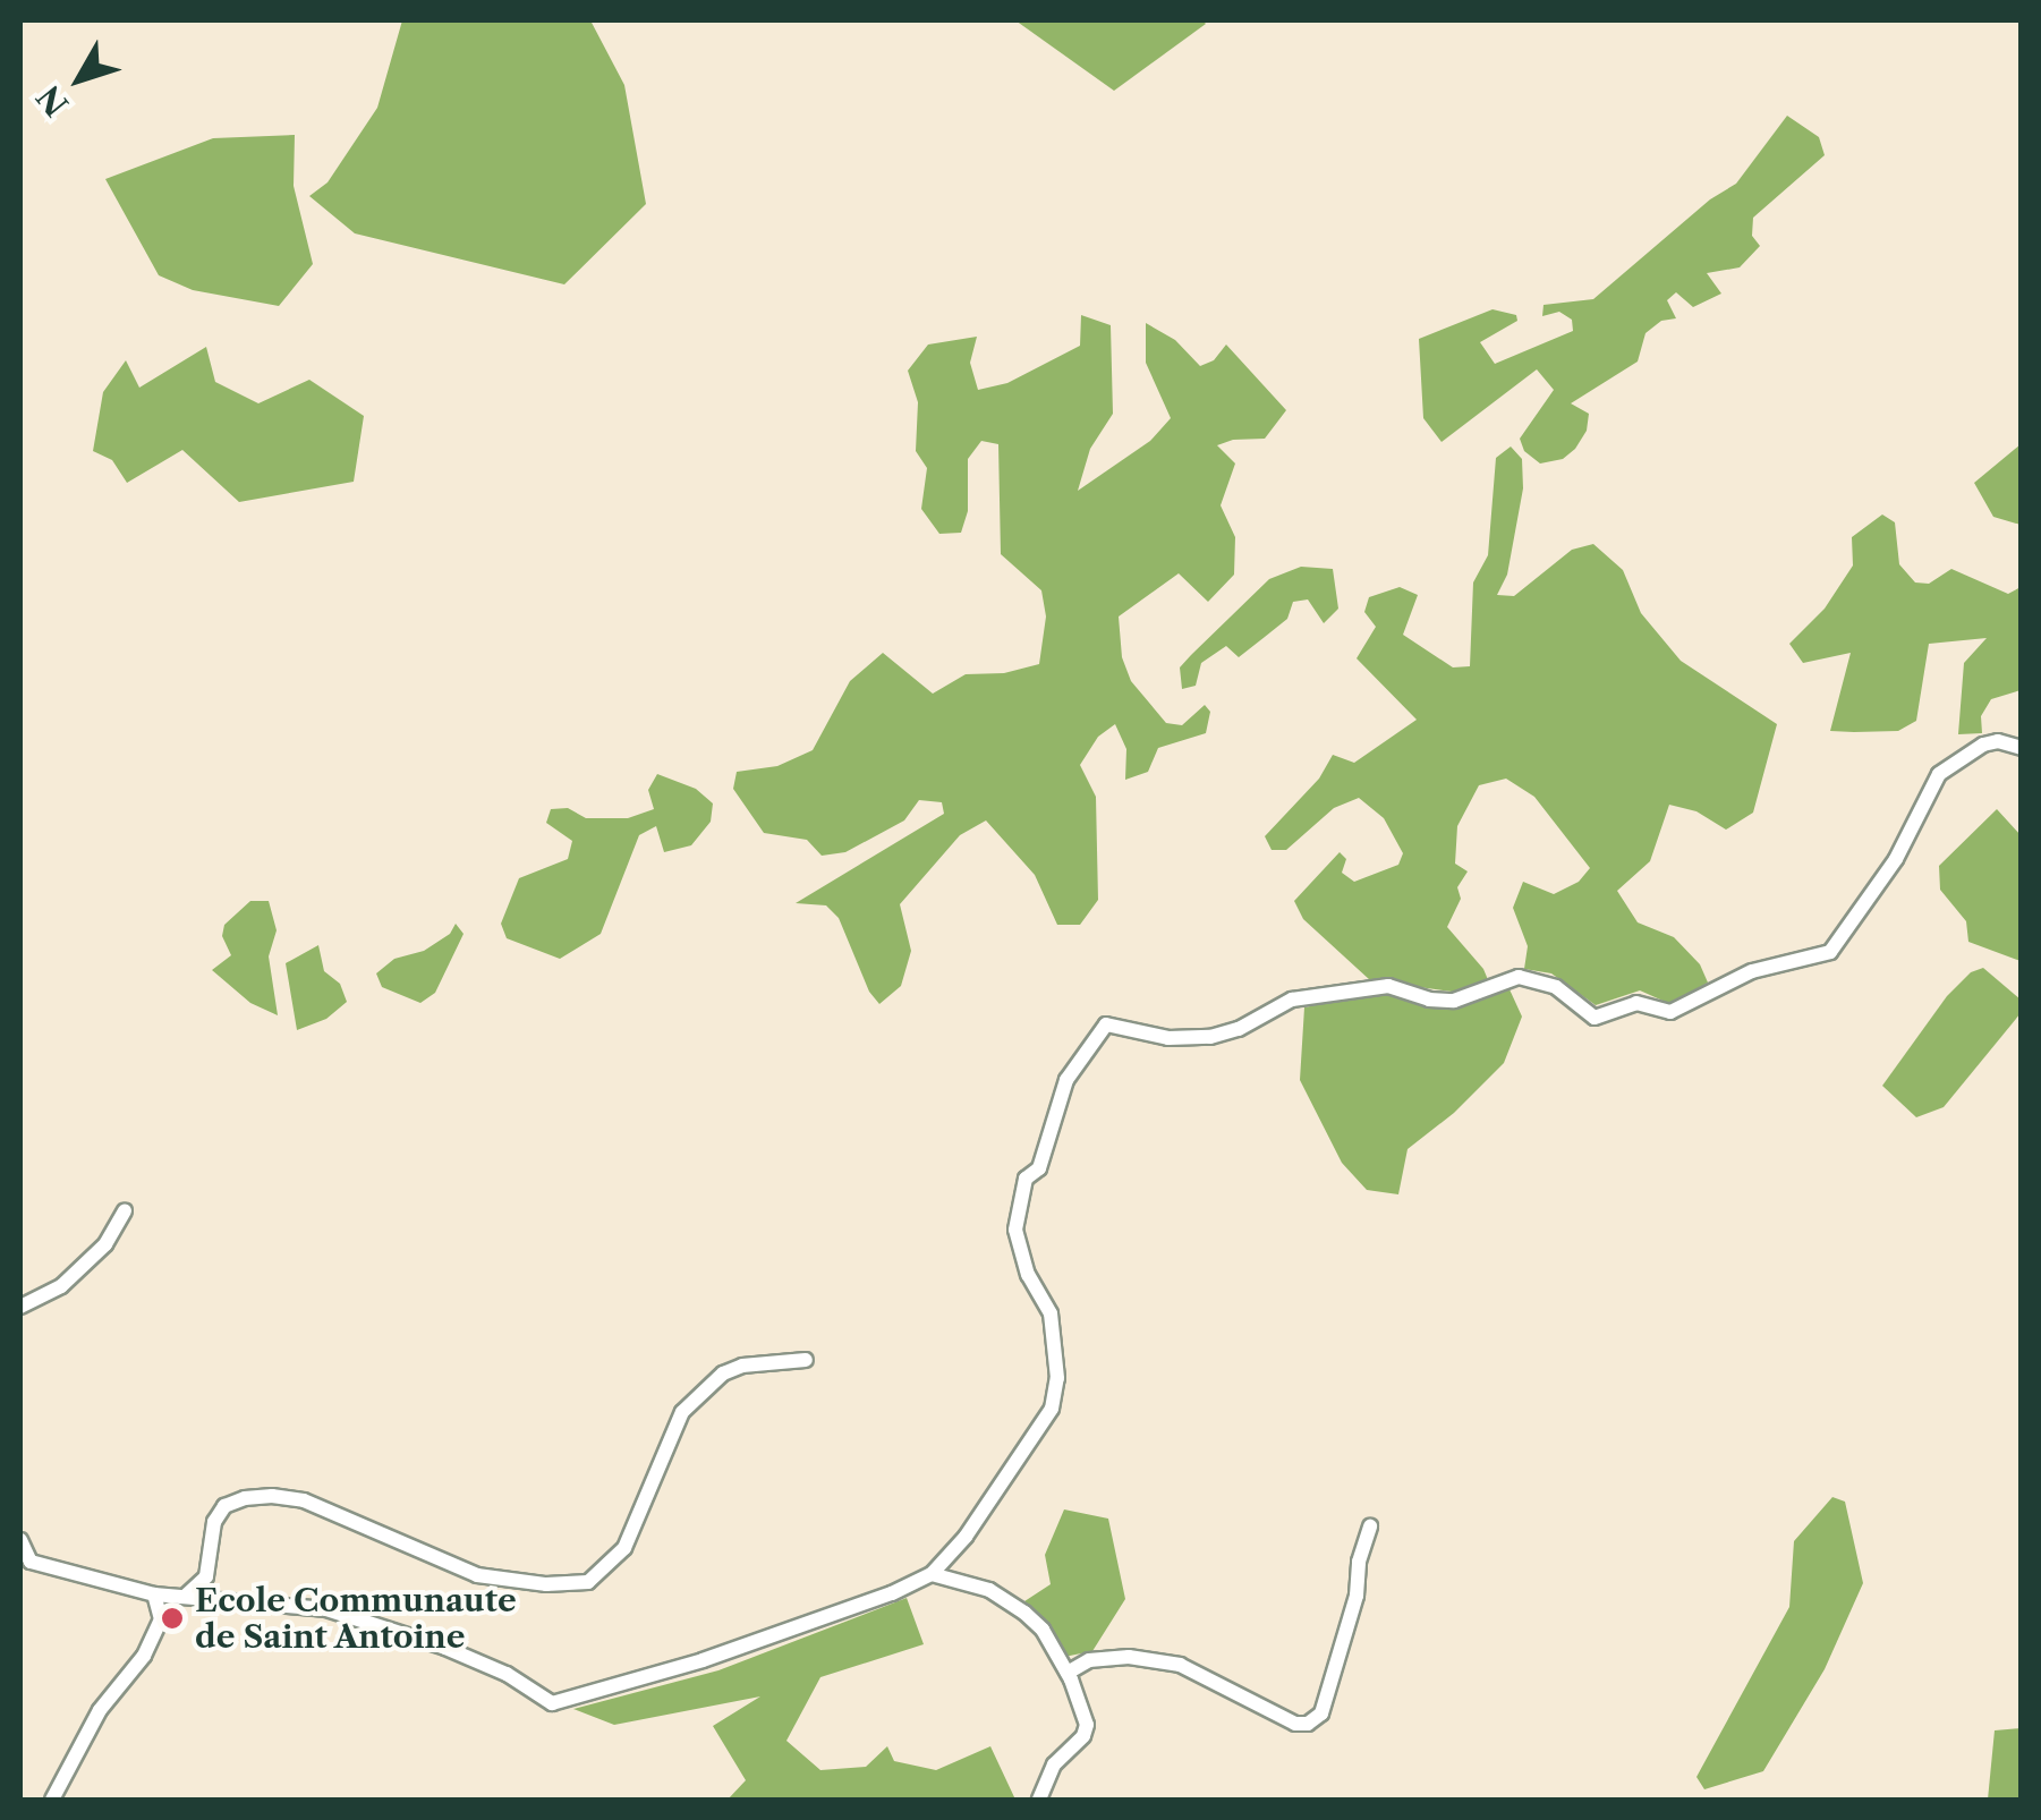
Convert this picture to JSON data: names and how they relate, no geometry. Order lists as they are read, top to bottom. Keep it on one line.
{"places":["Ecole Communaute de Saint Antoine"],"north":"bottom left"}
